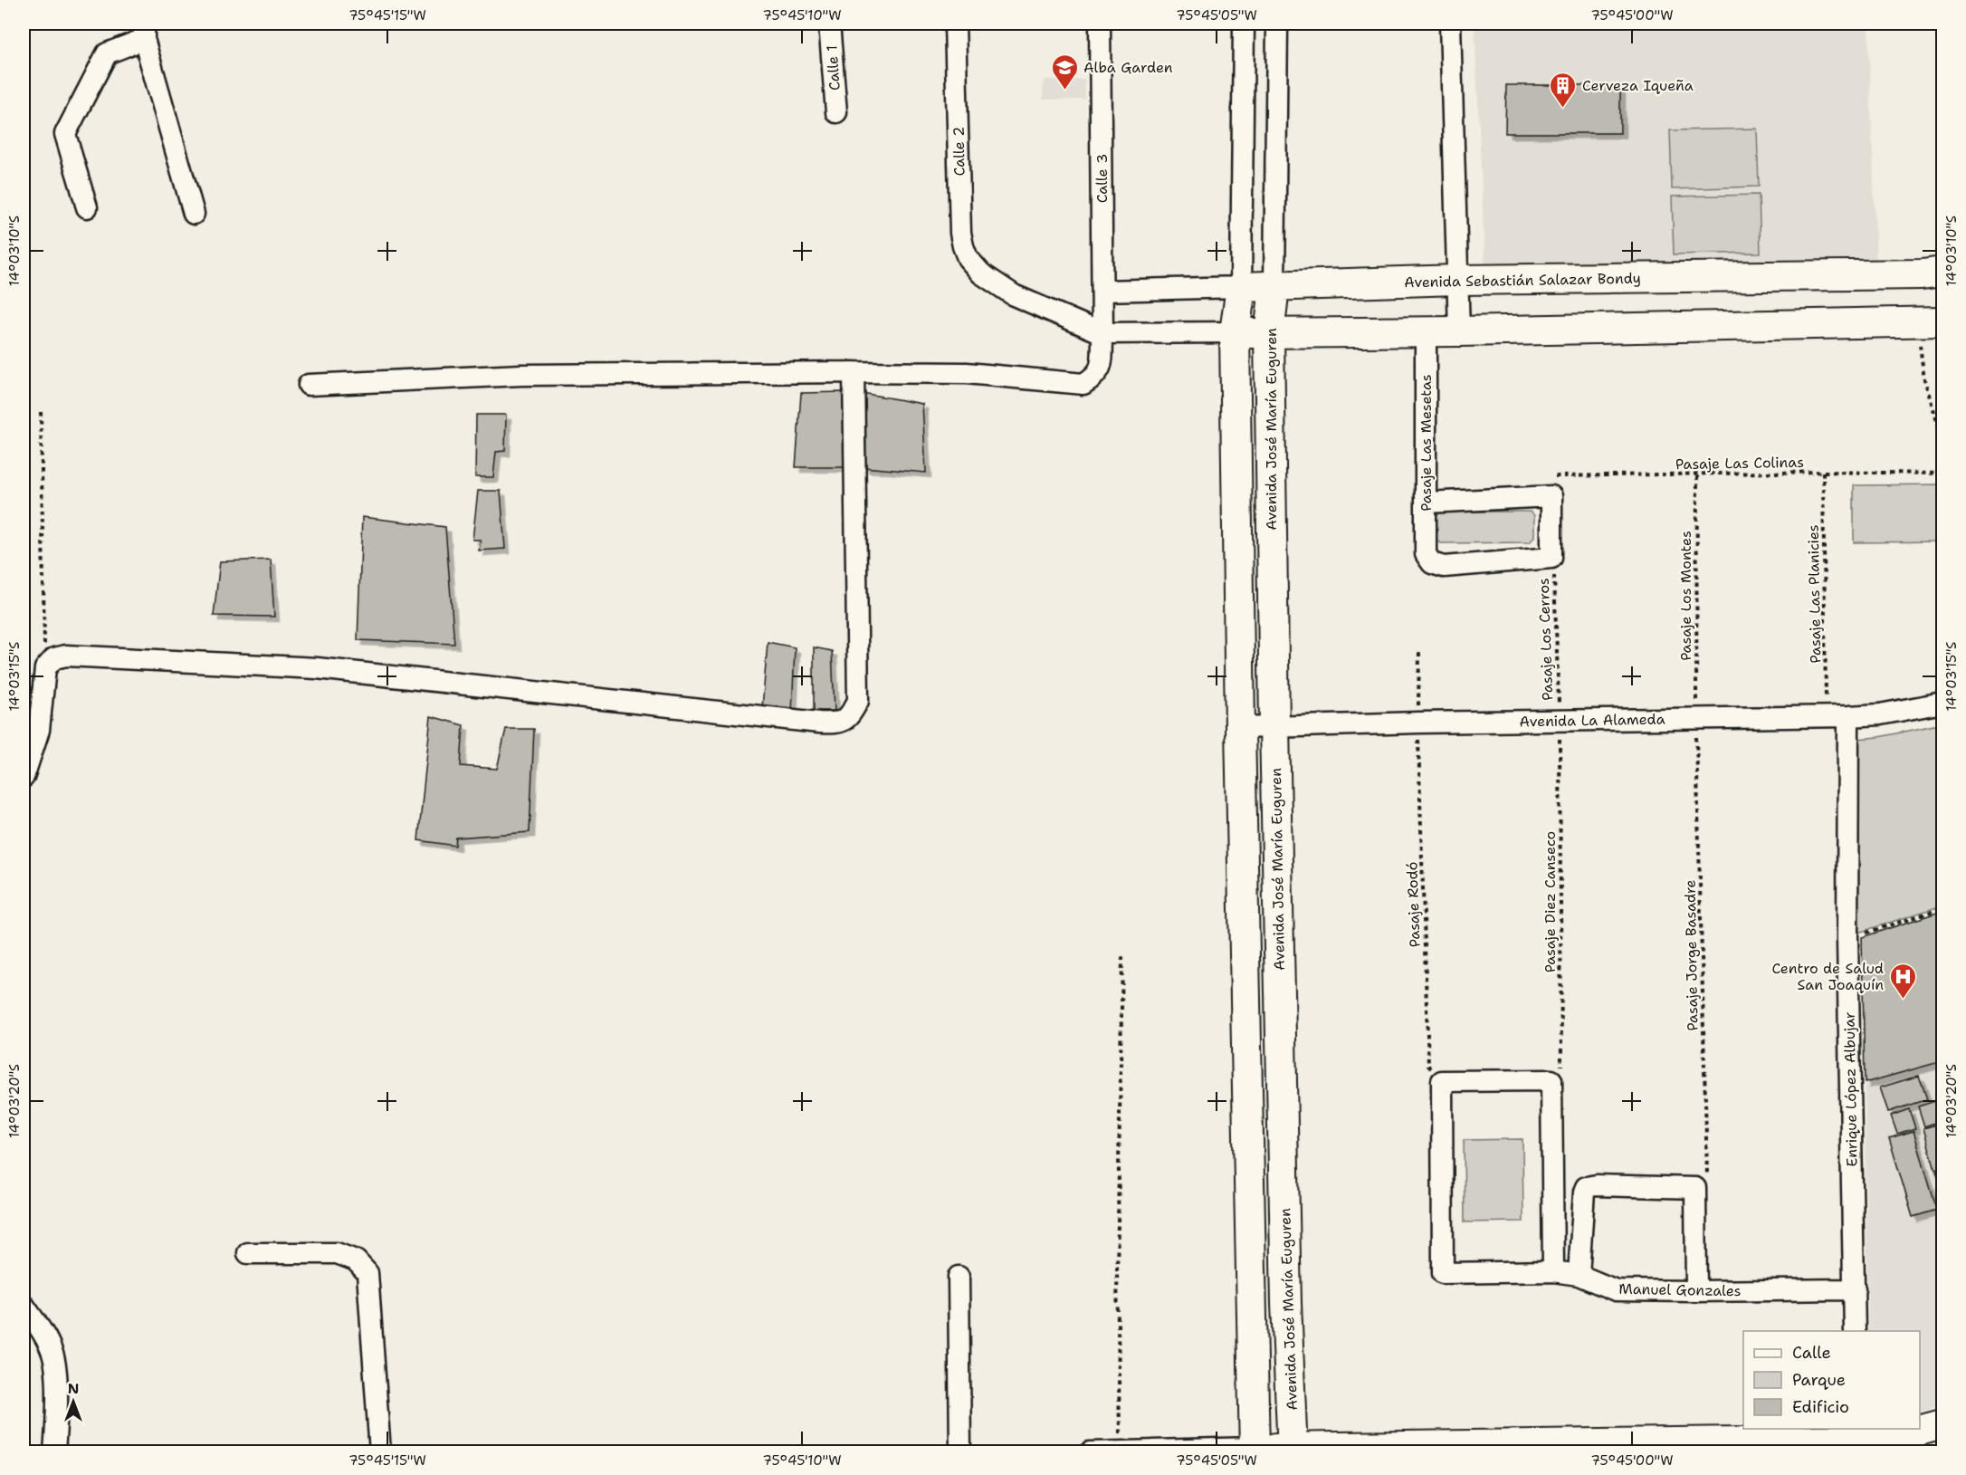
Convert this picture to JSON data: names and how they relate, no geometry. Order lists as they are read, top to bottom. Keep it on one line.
{"streets":{"street":["Calle 1","Calle 2","Calle 3","Avenida Sebastián Salazar Bondy","Avenida José María Euguren","Pasaje Las Mesetas","Avenida La Alameda","Enrique López Albujar","Manuel Gonzales"],"path":["Pasaje Las Colinas","Pasaje Las Planicies","Pasaje Los Montes","Pasaje Los Cerros","Pasaje Diez Canseco","Pasaje Rodó","Pasaje Jorge Basadre"]},"crossings":[["Calle 2","Calle 3"],["Calle 3","Avenida Sebastián Salazar Bondy"],["Avenida Sebastián Salazar Bondy","Avenida José María Euguren"],["Avenida José María Euguren","Avenida La Alameda"],["Pasaje Las Mesetas","Pasaje Los Cerros"],["Pasaje Las Colinas","Pasaje Las Planicies"],["Pasaje Las Colinas","Pasaje Los Montes"],["Pasaje Las Planicies","Avenida La Alameda"],["Pasaje Los Montes","Avenida La Alameda"],["Pasaje Los Montes","Pasaje Jorge Basadre"],["Pasaje Los Cerros","Avenida La Alameda"],["Pasaje Los Cerros","Pasaje Diez Canseco"],["Avenida La Alameda","Pasaje Diez Canseco"],["Avenida La Alameda","Pasaje Rodó"],["Avenida La Alameda","Pasaje Jorge Basadre"],["Avenida La Alameda","Enrique López Albujar"],["Pasaje Rodó","Manuel Gonzales"],["Enrique López Albujar","Manuel Gonzales"]],"places":{"school or university":["Alba Garden"],"building":["Cerveza Iqueña"],"hospital":["Centro de Salud San Joaquín"]},"legend":["Calle","Parque","Edificio"],"north":"top","coordinates":["75°45'15\"W","75°45'10\"W","75°45'05\"W","75°45'00\"W","14°03'10\"S","14°03'15\"S","14°03'20\"S"]}
